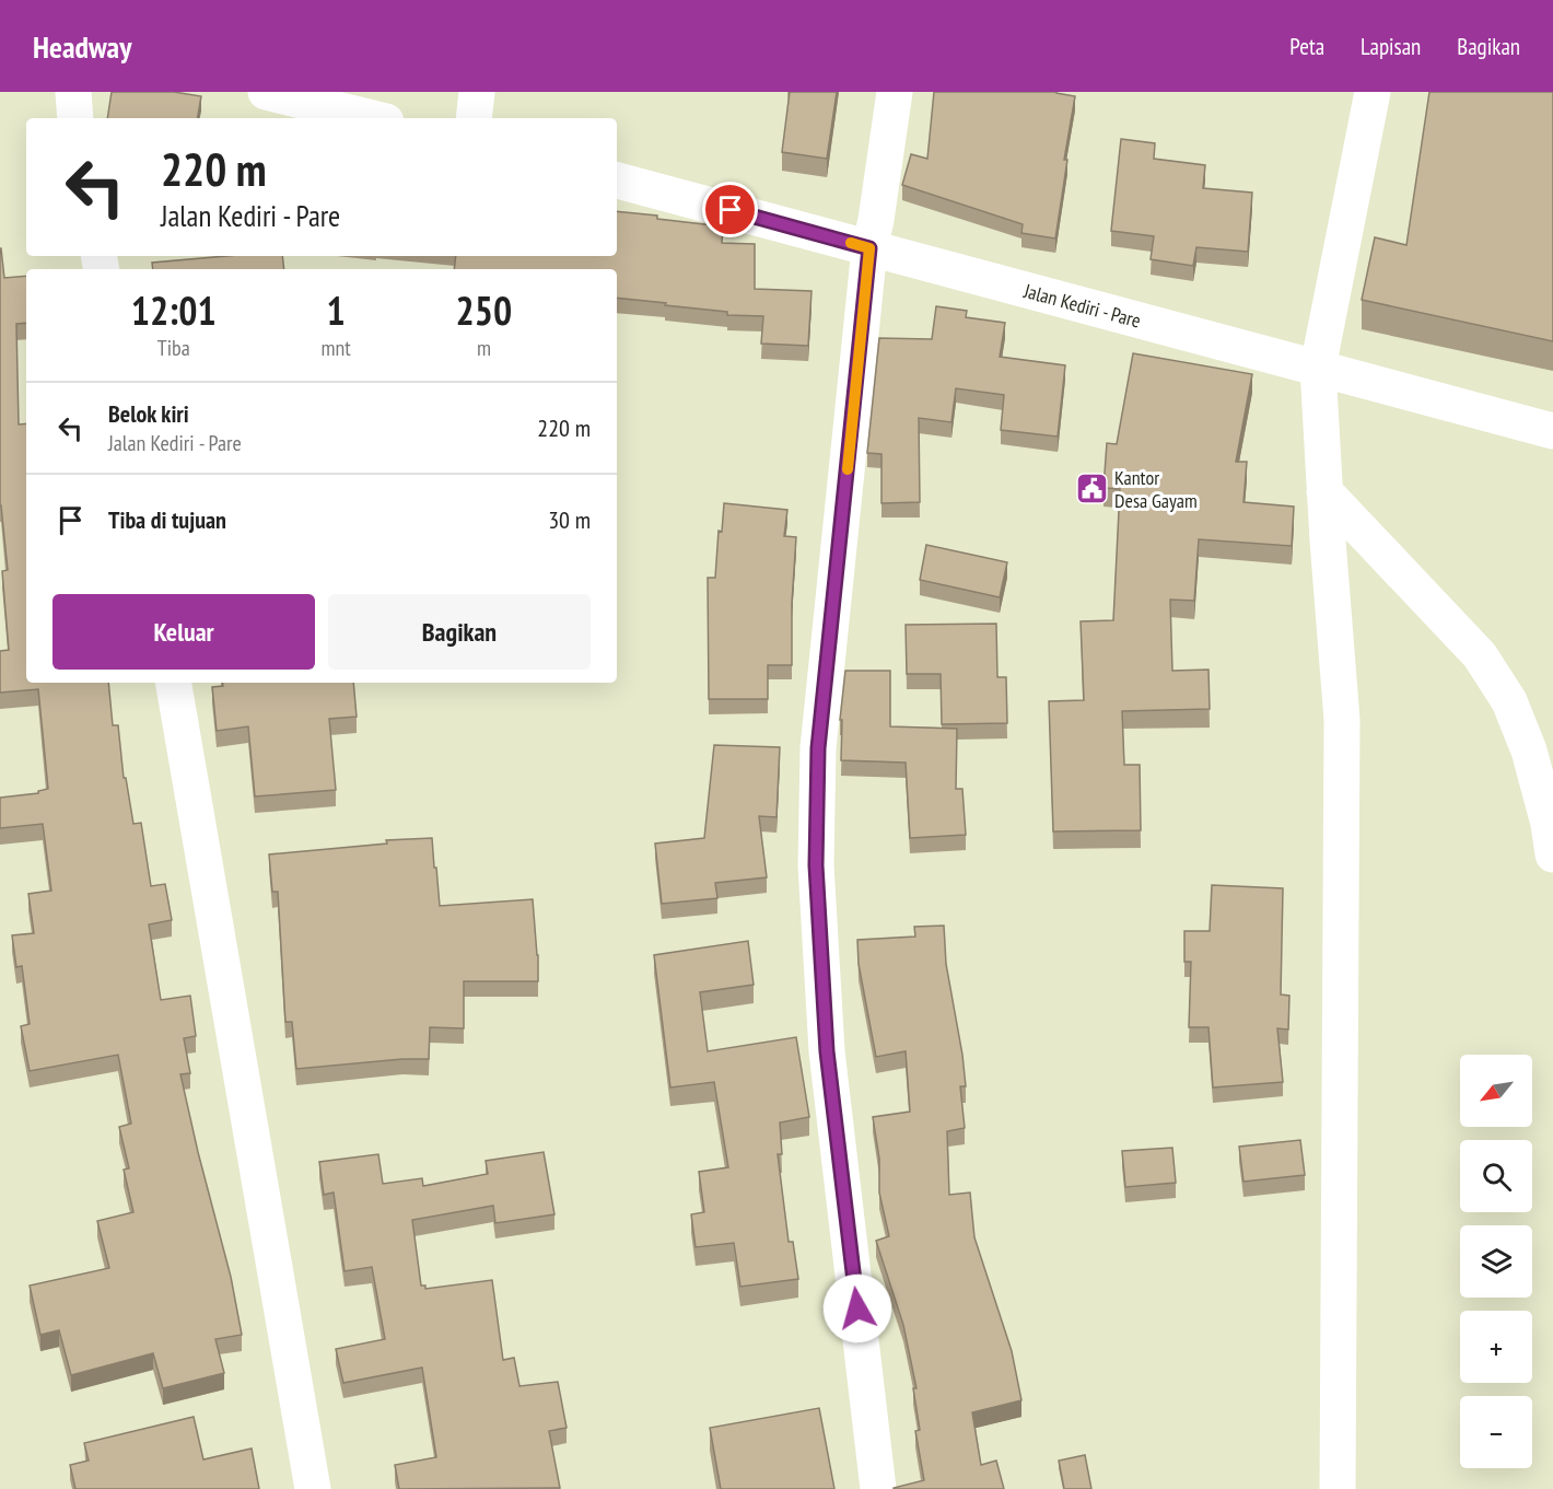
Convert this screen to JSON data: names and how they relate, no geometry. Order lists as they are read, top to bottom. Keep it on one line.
{"streets":{"street":["Jalan Kediri - Pare"]},"places":{"public building":["Kantor Desa Gayam"]},"north":"bottom left","page":{"header":"Headway","nav":["Peta","Lapisan","Bagikan"],"turn":["220 m","Jalan Kediri - Pare"],"eta":["12:01","Tiba","1","mnt","250","m"],"list":[{"name":"Belok kiri","note":"Jalan Kediri - Pare","value":"220 m"},{"name":"Tiba di tujuan","value":"30 m"}],"buttons":["Keluar","Bagikan"],"map_buttons":["+","−"]}}
